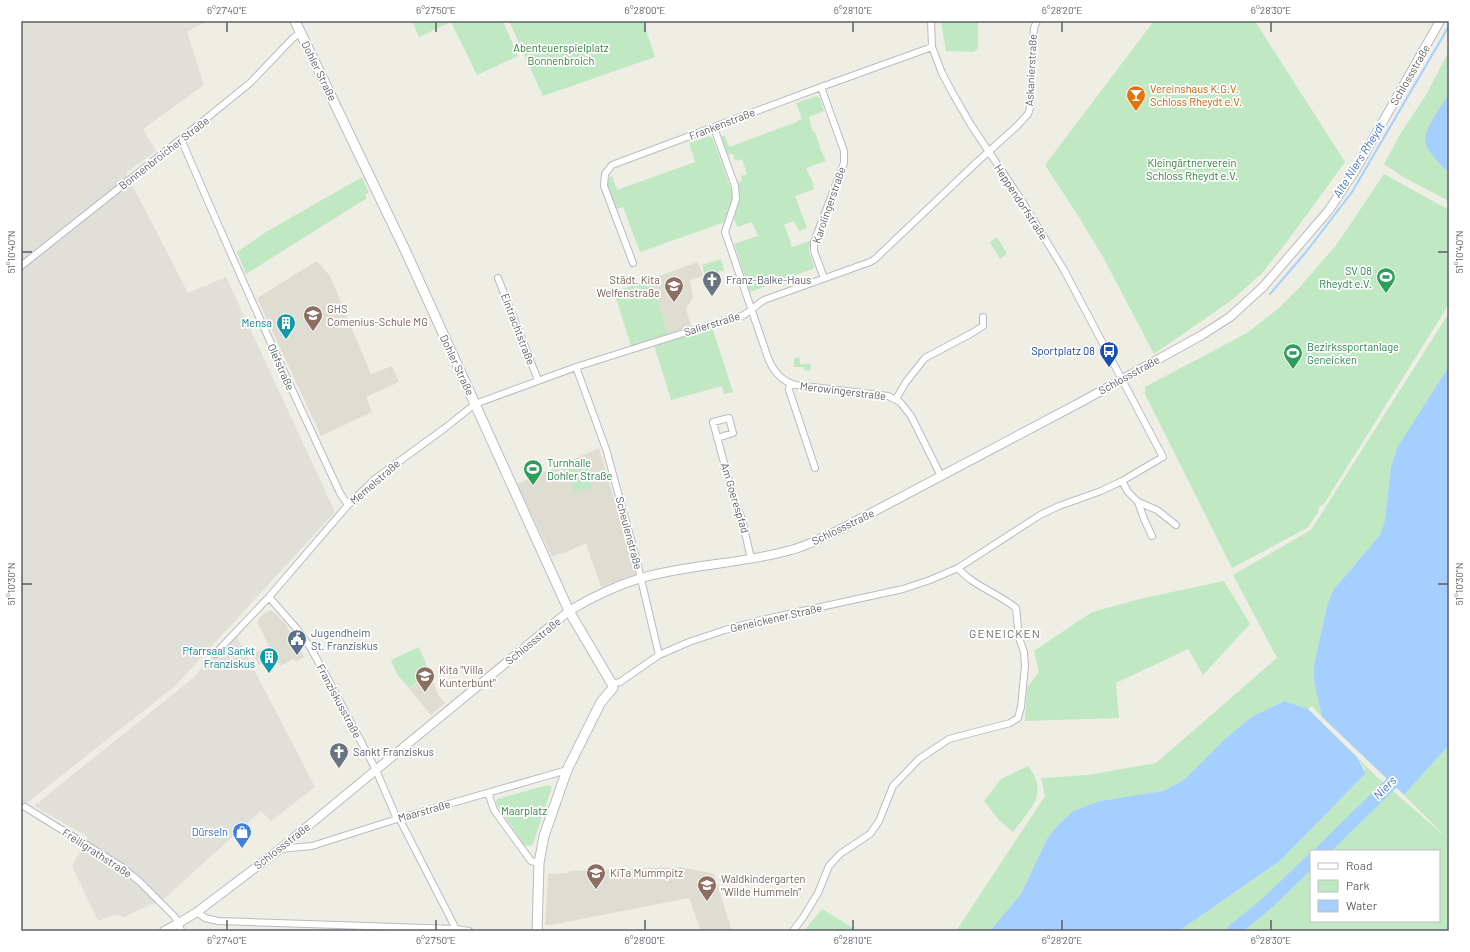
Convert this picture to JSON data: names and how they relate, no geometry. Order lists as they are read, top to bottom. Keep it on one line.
{"streets":{"main road":["Dohler Straße"],"street":["Askanierstraße","Schlossstraße","Frankenstraße","Bonnenbroicher Straße","Heppendorfstraße","Karolingerstraße","Salierstraße","Eintrachtstraße","Olefstraße","Merowingerstraße","Memelstraße","Am Goerespfad","Scheulenstraße","Geneickener Straße","Franziskusstraße","Maarstraße","Freiligrathstraße"]},"crossings":[["Askanierstraße","Heppendorfstraße"],["Askanierstraße","Salierstraße"],["Dohler Straße","Schlossstraße"],["Dohler Straße","Bonnenbroicher Straße"],["Dohler Straße","Memelstraße"],["Dohler Straße","Geneickener Straße"],["Schlossstraße","Heppendorfstraße"],["Schlossstraße","Merowingerstraße"],["Schlossstraße","Am Goerespfad"],["Schlossstraße","Scheulenstraße"],["Schlossstraße","Geneickener Straße"],["Schlossstraße","Franziskusstraße"],["Schlossstraße","Maarstraße"],["Schlossstraße","Freiligrathstraße"],["Frankenstraße","Heppendorfstraße"],["Frankenstraße","Karolingerstraße"],["Frankenstraße","Merowingerstraße"],["Bonnenbroicher Straße","Olefstraße"],["Heppendorfstraße","Salierstraße"],["Heppendorfstraße","Geneickener Straße"],["Karolingerstraße","Salierstraße"],["Salierstraße","Merowingerstraße"],["Salierstraße","Memelstraße"],["Salierstraße","Scheulenstraße"],["Eintrachtstraße","Memelstraße"],["Olefstraße","Memelstraße"],["Memelstraße","Scheulenstraße"],["Memelstraße","Franziskusstraße"],["Scheulenstraße","Geneickener Straße"],["Franziskusstraße","Maarstraße"]],"districts":["GENEICKEN"],"water":["Alte Niers Rheydt","Niers"],"parks":["Abenteuerspielplatz Bonnenbroich","Kleingärtnerverein Schloss Rheydt e.V.","Maarplatz"],"places":{"bar":["Vereinshaus K.G.V. Schloss Rheydt e.V."],"sports":["SV 08 Rheydt e.V.","Bezirkssportanlage Geneicken","Turnhalle Dohler Straße"],"church":["Franz-Balke-Haus","Sankt Franziskus"],"school or university":["Städt. Kita Welfenstraße","GHS Comenius-Schule MG","Kita \"Villa Kunterbunt\"","KiTa Mummpitz","Waldkindergarten \"Wilde Hummeln\""],"building":["Mensa","Pfarrsaal Sankt Franziskus"],"bus stop":["Sportplatz 08"],"public building":["Jugendheim St. Franziskus"],"shop":["Dürseln"]},"legend":["Road","Park","Water"],"coordinates":["6°27'40\"E","6°27'50\"E","6°28'00\"E","6°28'10\"E","6°28'20\"E","6°28'30\"E","51°10'40\"N","51°10'30\"N"]}
